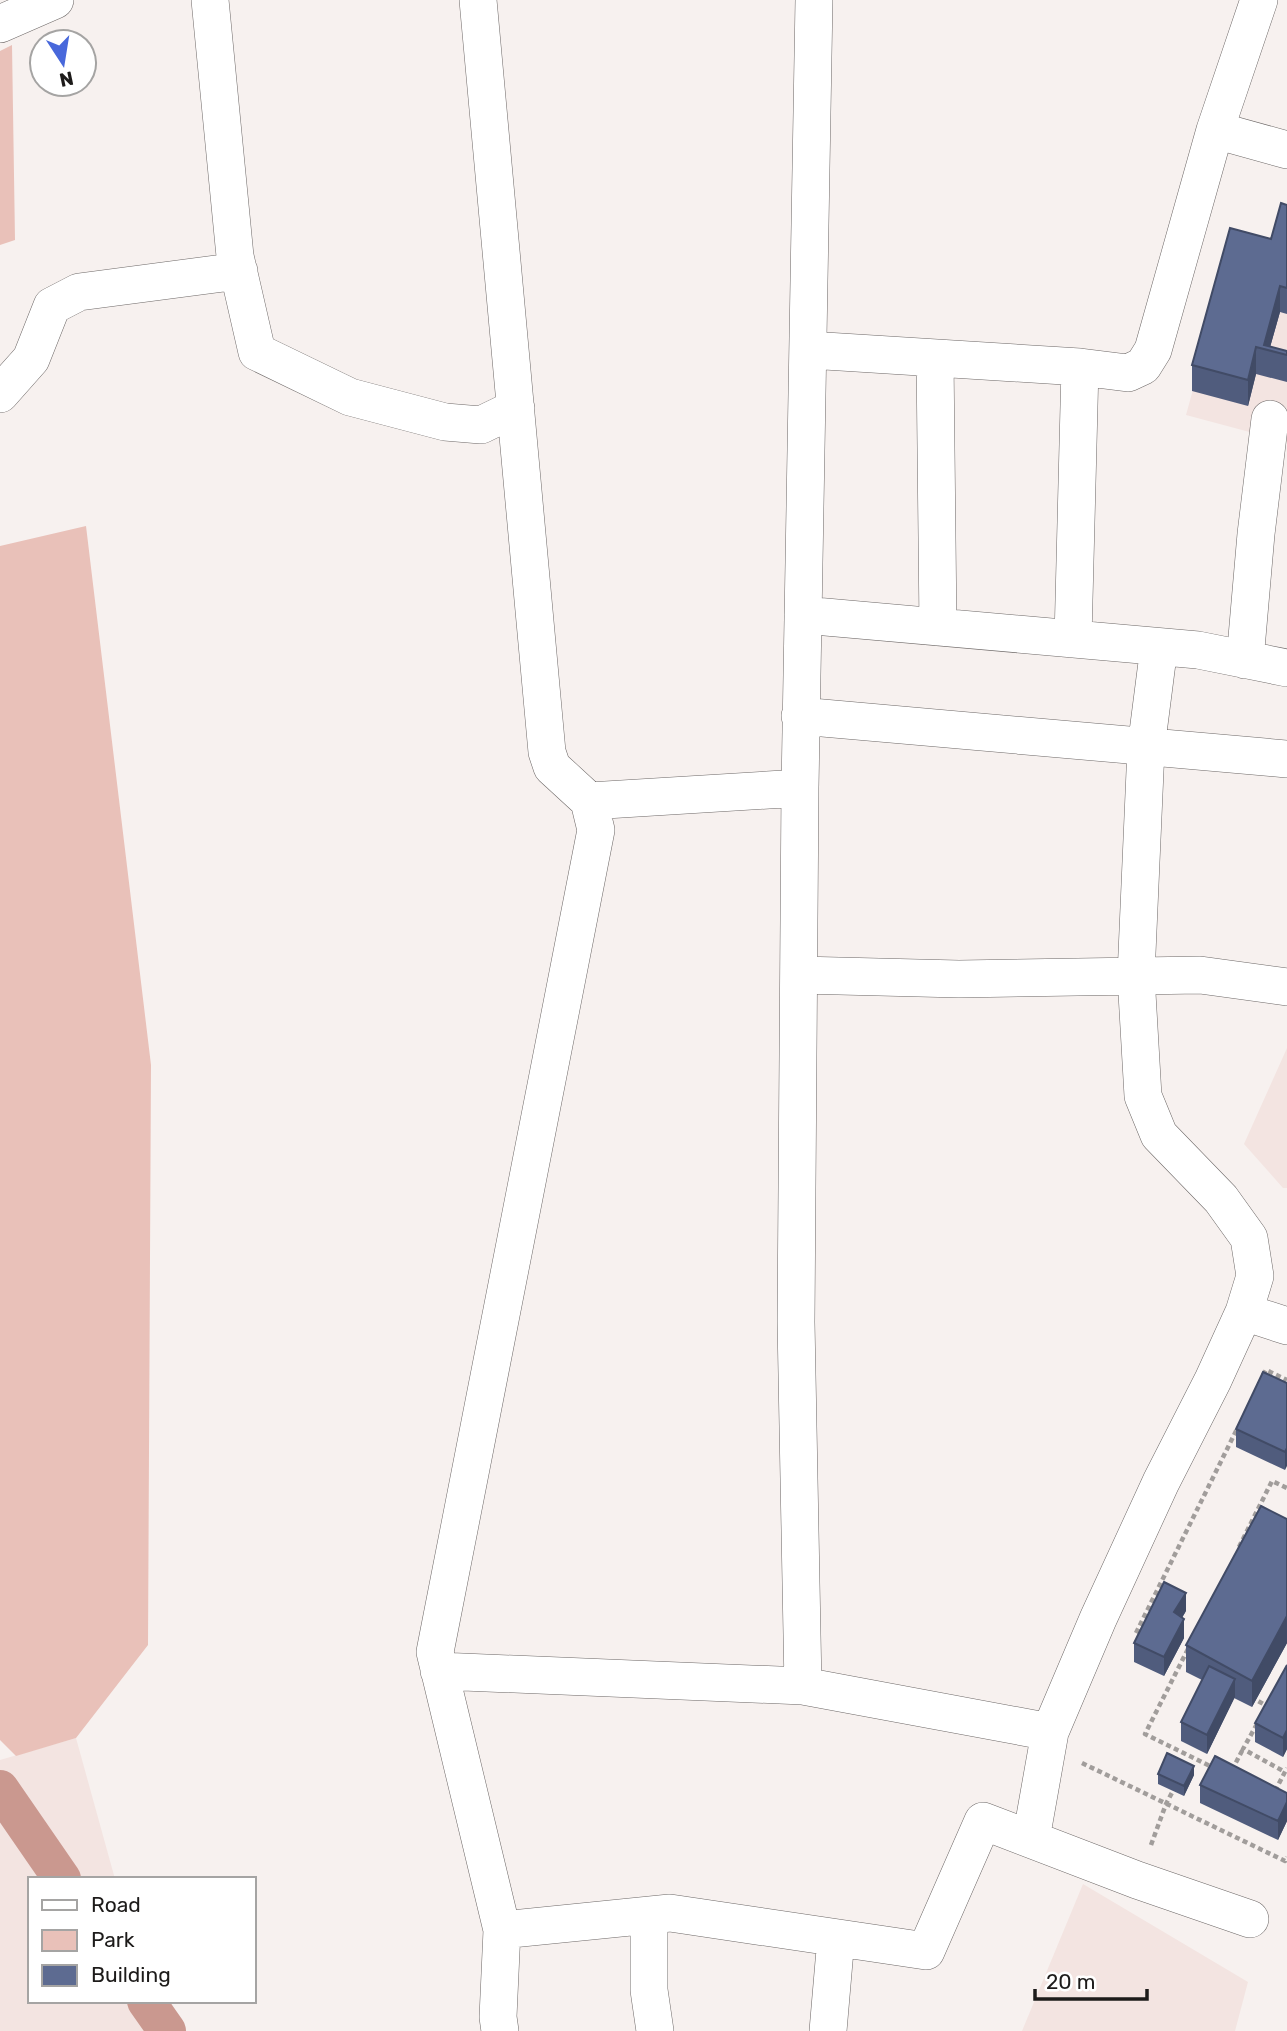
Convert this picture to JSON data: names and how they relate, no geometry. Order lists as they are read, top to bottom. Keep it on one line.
{"legend":["Road","Park","Building"],"scale_bar":"20 m","north":"bottom"}
